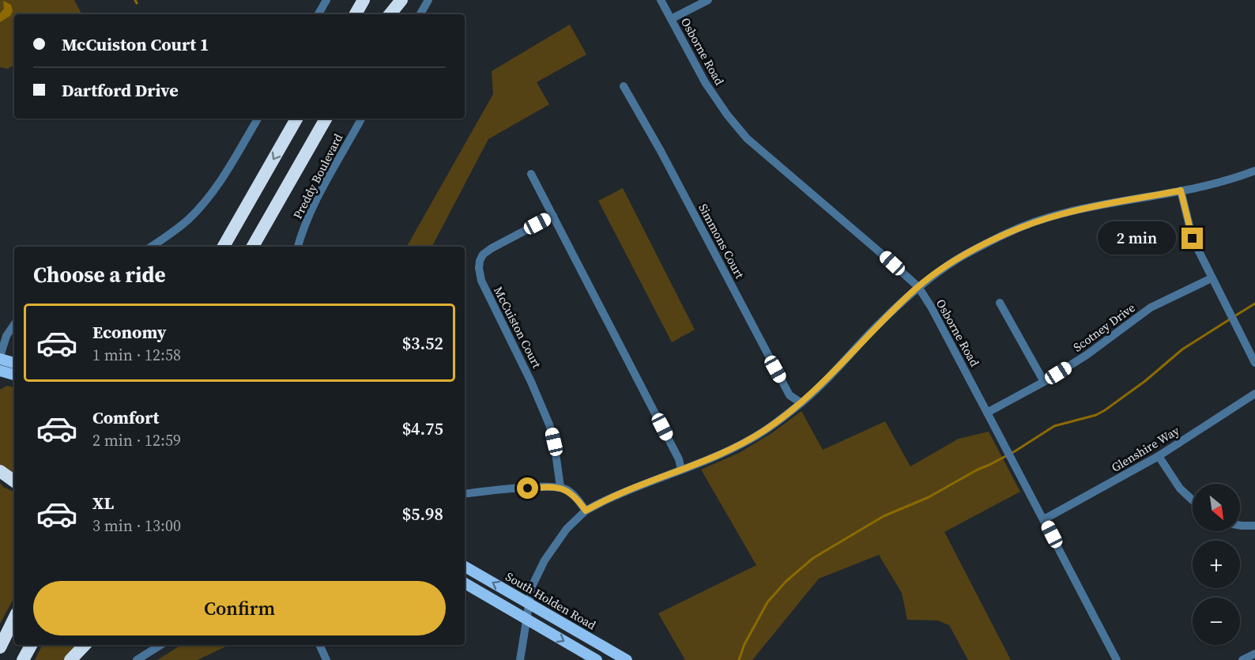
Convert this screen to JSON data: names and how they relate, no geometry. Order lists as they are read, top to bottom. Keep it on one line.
{"streets":{"main road":["South Holden Road"],"street":["Osborne Road","Preddy Boulevard","Simmons Court","McCuiston Court","Scotney Drive","Glenshire Way"]},"crossings":[["Osborne Road","Scotney Drive"],["Osborne Road","Glenshire Way"]],"north":"bottom right","page":{"banner":["McCuiston Court 1","Dartford Drive"],"bubble":"2 min","heading":"Choose a ride","list":[{"name":"Economy","note":"1 min · 12:58","value":"$3.52"},{"name":"Comfort","note":"2 min · 12:59","value":"$4.75"},{"name":"XL","note":"3 min · 13:00","value":"$5.98"}],"map_buttons":["+","−"],"buttons":"Confirm"}}
